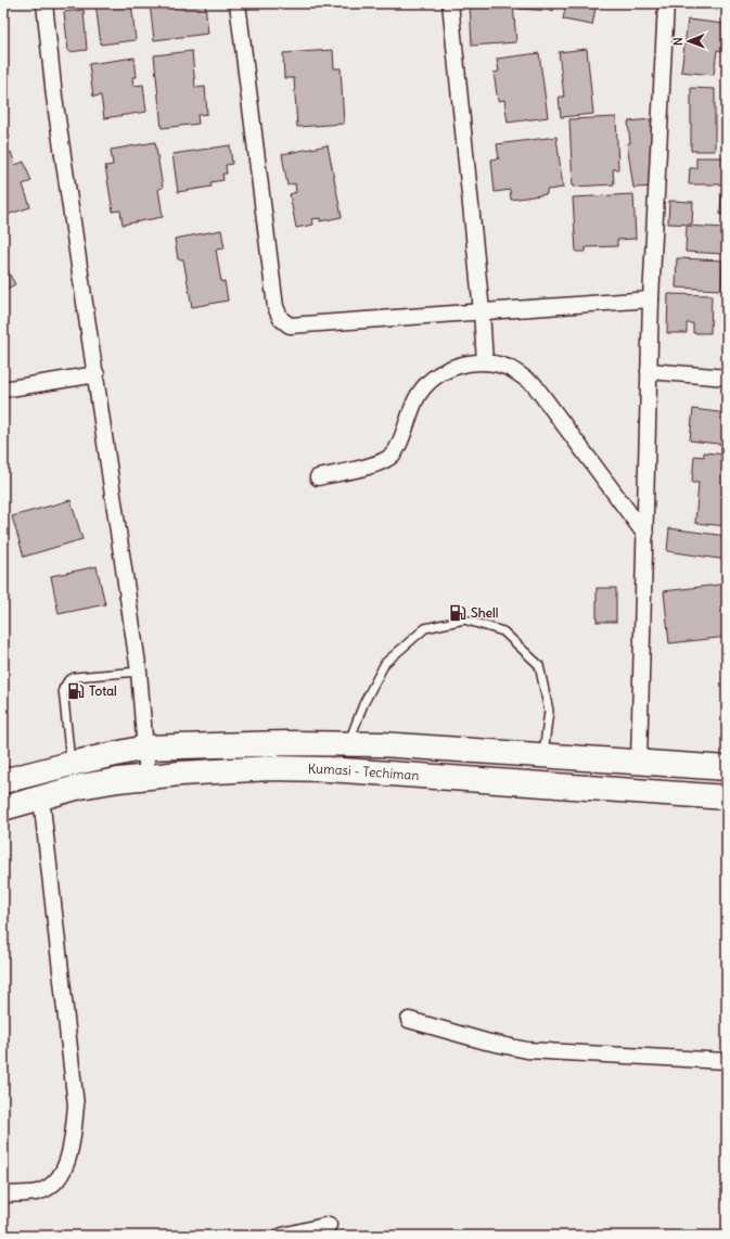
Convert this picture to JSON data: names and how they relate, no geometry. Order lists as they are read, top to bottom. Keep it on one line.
{"streets":{"highway":["Kumasi - Techiman"]},"places":{"fuel station":["Shell","Total"]},"north":"left"}
